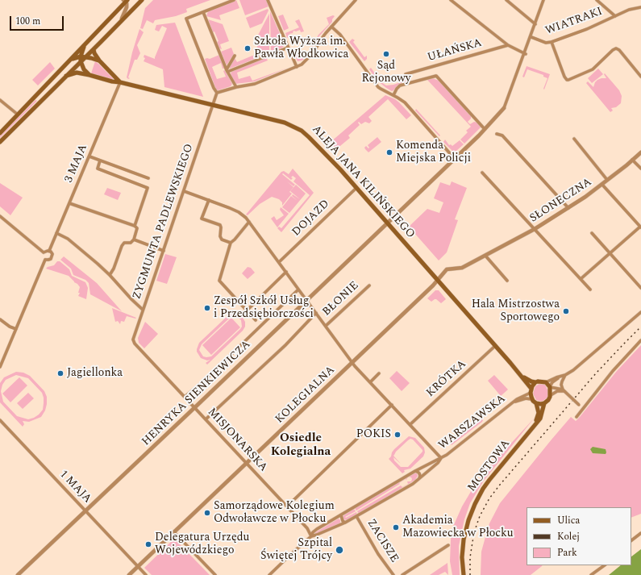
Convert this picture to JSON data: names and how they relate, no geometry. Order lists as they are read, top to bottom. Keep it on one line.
{"streets":{"main road":["ALEJA JANA KILIŃSKIEGO","MOSTOWA"],"street":["WIATRAKI","UŁAŃSKA","3 MAJA","SŁONECZNA","DOJAZD","ZYGMUNTA PADLEWSKIEGO","BŁONIE","KRÓTKA","HENRYKA SIENKIEWICZA","KOLEGIALNA","WARSZAWSKA","MISJONARSKA","1 MAJA","ZACISZE"]},"crossings":[["3 MAJA","ALEJA JANA KILIŃSKIEGO"],["ALEJA JANA KILIŃSKIEGO","DOJAZD"],["ALEJA JANA KILIŃSKIEGO","ZYGMUNTA PADLEWSKIEGO"],["ALEJA JANA KILIŃSKIEGO","KRÓTKA"],["ALEJA JANA KILIŃSKIEGO","HENRYKA SIENKIEWICZA"],["ALEJA JANA KILIŃSKIEGO","KOLEGIALNA"],["ALEJA JANA KILIŃSKIEGO","WARSZAWSKA"],["ALEJA JANA KILIŃSKIEGO","MOSTOWA"],["SŁONECZNA","KOLEGIALNA"],["ZYGMUNTA PADLEWSKIEGO","MISJONARSKA"],["HENRYKA SIENKIEWICZA","MISJONARSKA"],["HENRYKA SIENKIEWICZA","1 MAJA"],["KOLEGIALNA","MISJONARSKA"],["KOLEGIALNA","1 MAJA"],["WARSZAWSKA","MOSTOWA"]],"districts":["Osiedle Kolegialna"],"places":["Szkoła Wyższa im. Pawła Włodkowica","Sąd Rejonowy","Komenda Miejska Policji","Zespół Szkół Usług i Przedsiębiorczości","Hala Mistrzostwa Sportowego","Jagiellonka","POKIS","Samorządowe Kolegium Odwoławcze w Płocku","Akademia Mazowiecka w Płocku","Delegatura Urzędu Wojewódzkiego","Szpital Świętej Trójcy"],"legend":["Ulica","Kolej","Park"],"scale_bar":"100 m"}
